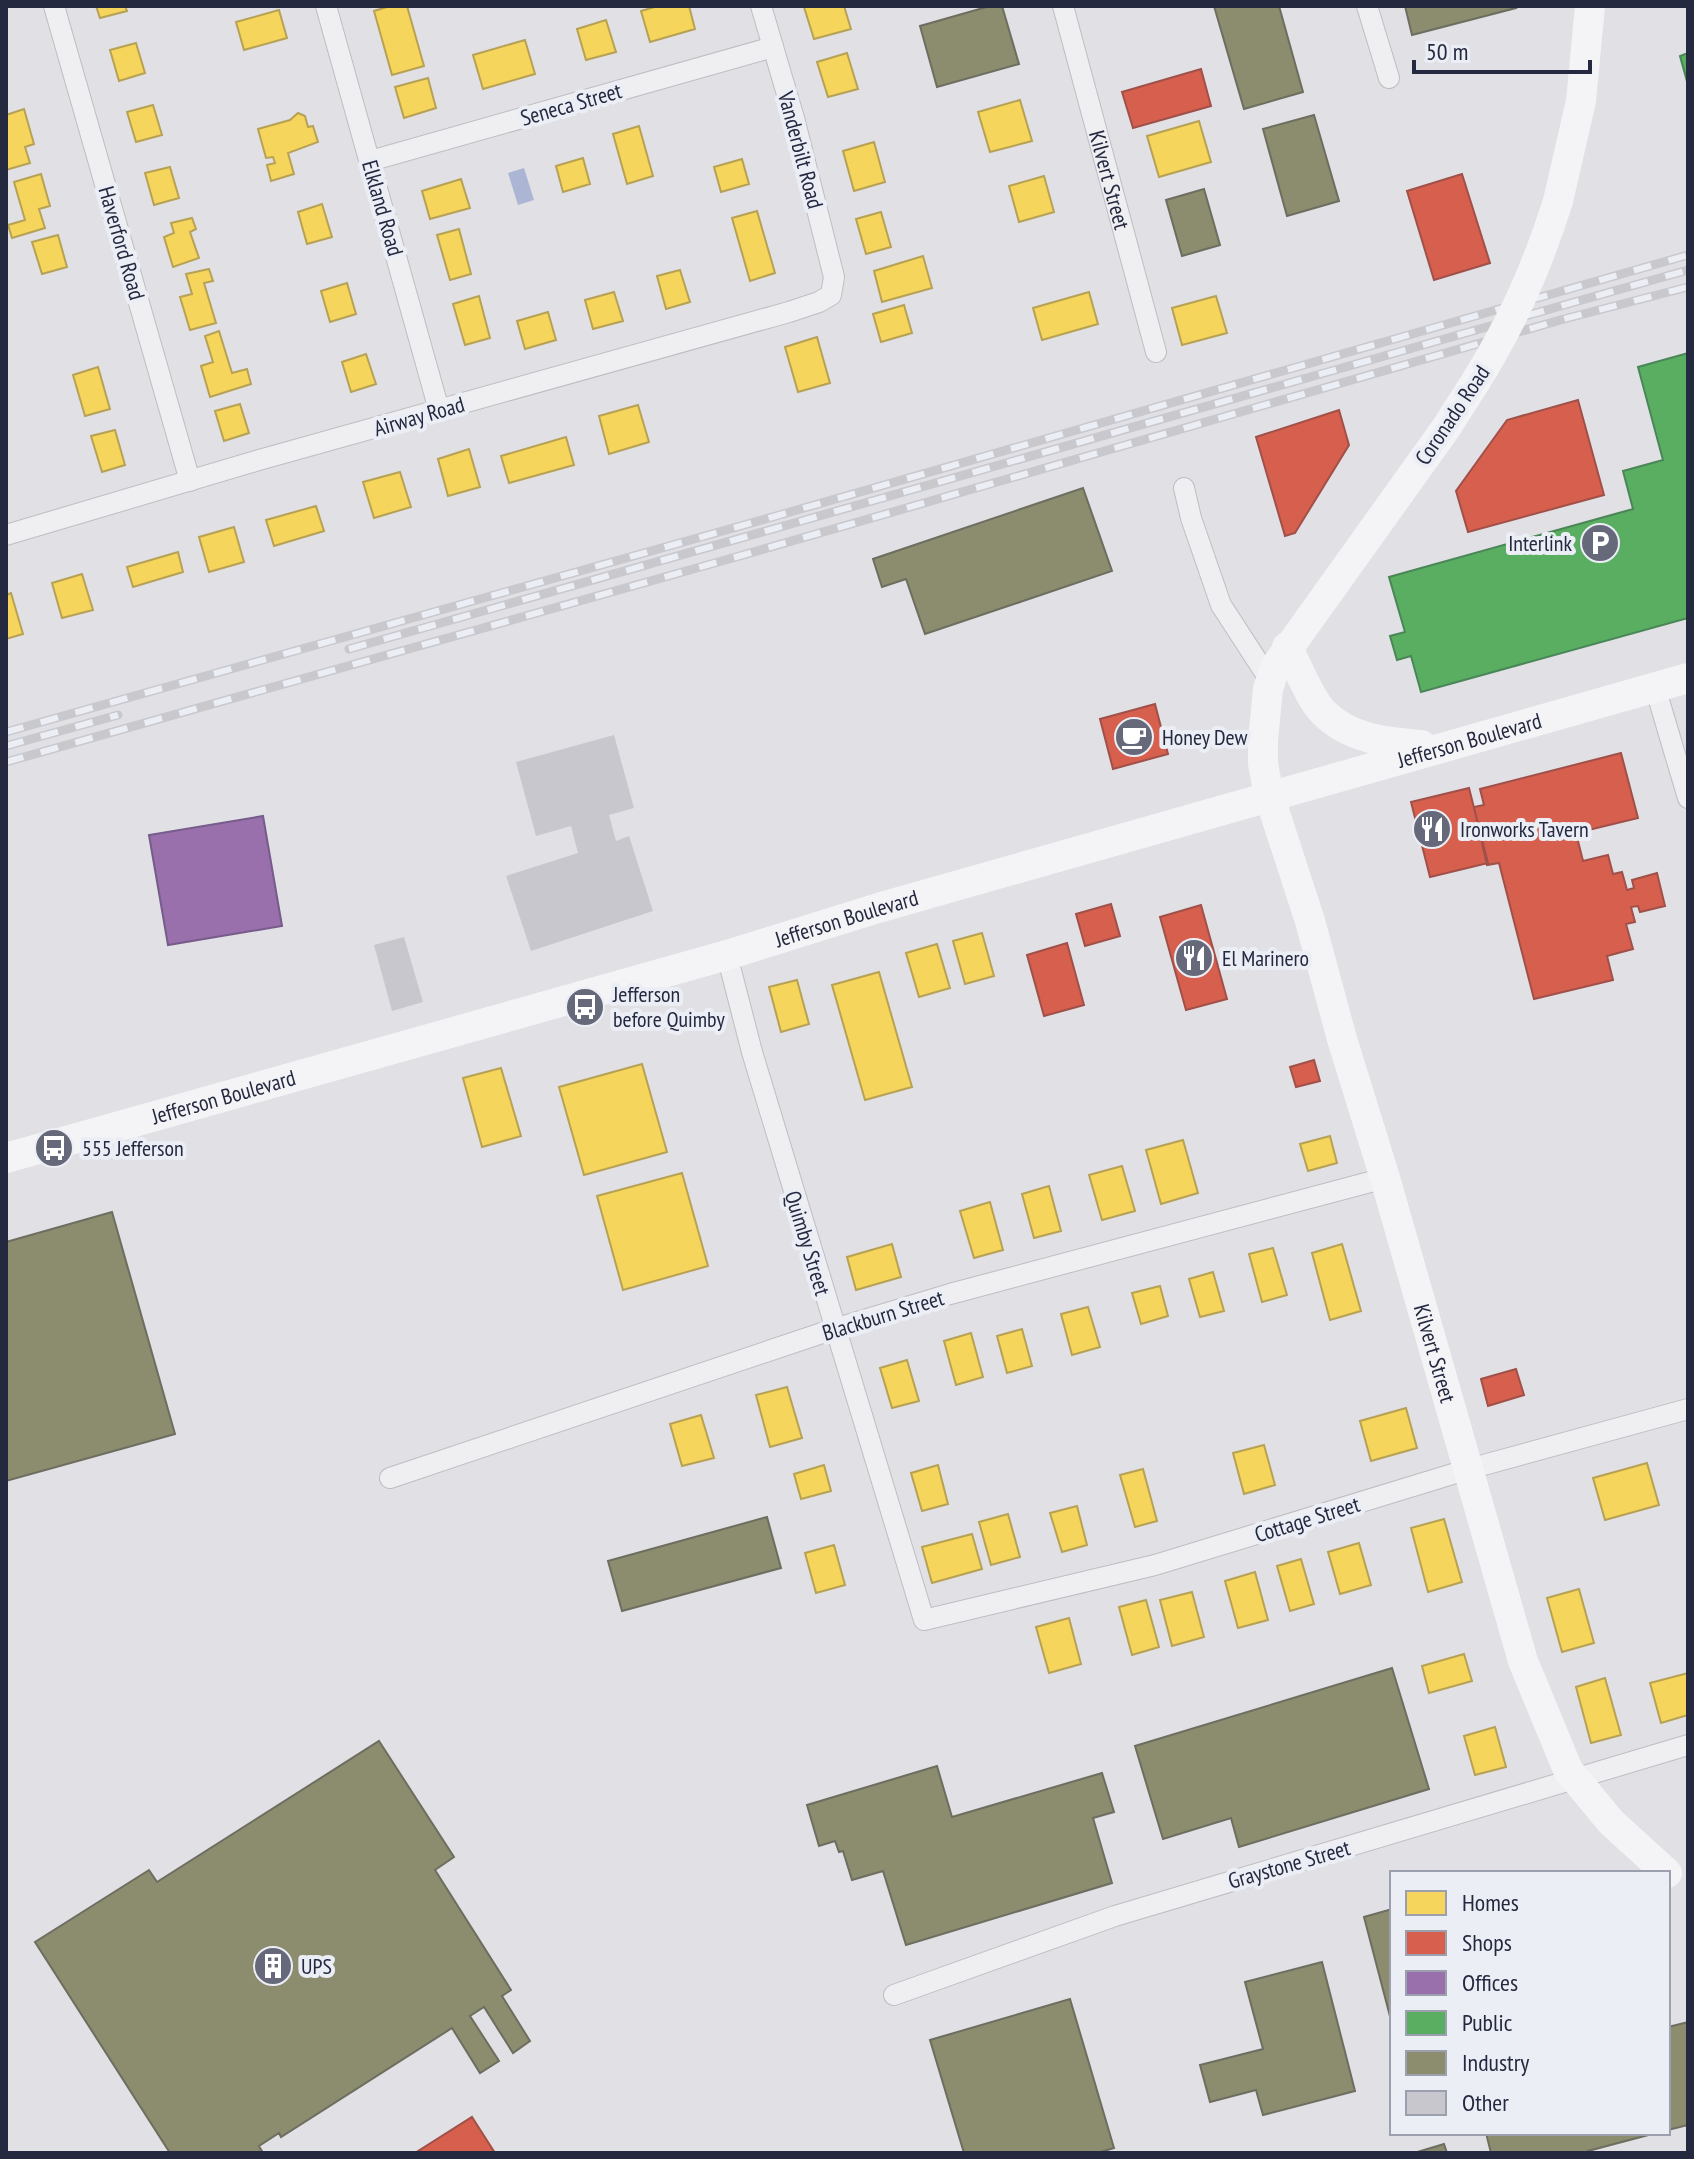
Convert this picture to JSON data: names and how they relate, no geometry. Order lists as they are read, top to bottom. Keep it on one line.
{"streets":{"street":["Seneca Street","Vanderbilt Road","Kilvert Street","Elkland Road","Haverford Road","Coronado Road","Airway Road","Jefferson Boulevard","Quimby Street","Blackburn Street","Cottage Street","Graystone Street"]},"crossings":[["Seneca Street","Vanderbilt Road"],["Seneca Street","Elkland Road"],["Vanderbilt Road","Airway Road"],["Kilvert Street","Coronado Road"],["Kilvert Street","Jefferson Boulevard"],["Kilvert Street","Blackburn Street"],["Kilvert Street","Cottage Street"],["Kilvert Street","Graystone Street"],["Elkland Road","Airway Road"],["Haverford Road","Airway Road"],["Coronado Road","Jefferson Boulevard"],["Jefferson Boulevard","Quimby Street"],["Quimby Street","Blackburn Street"],["Quimby Street","Cottage Street"]],"places":{"parking":["Interlink"],"cafe":["Honey Dew"],"restaurant":["Ironworks Tavern","El Marinero"],"bus stop":["Jefferson before Quimby","555 Jefferson"],"building":["UPS"]},"legend":["Homes","Shops","Offices","Public","Industry","Other"],"scale_bar":"50 m"}
